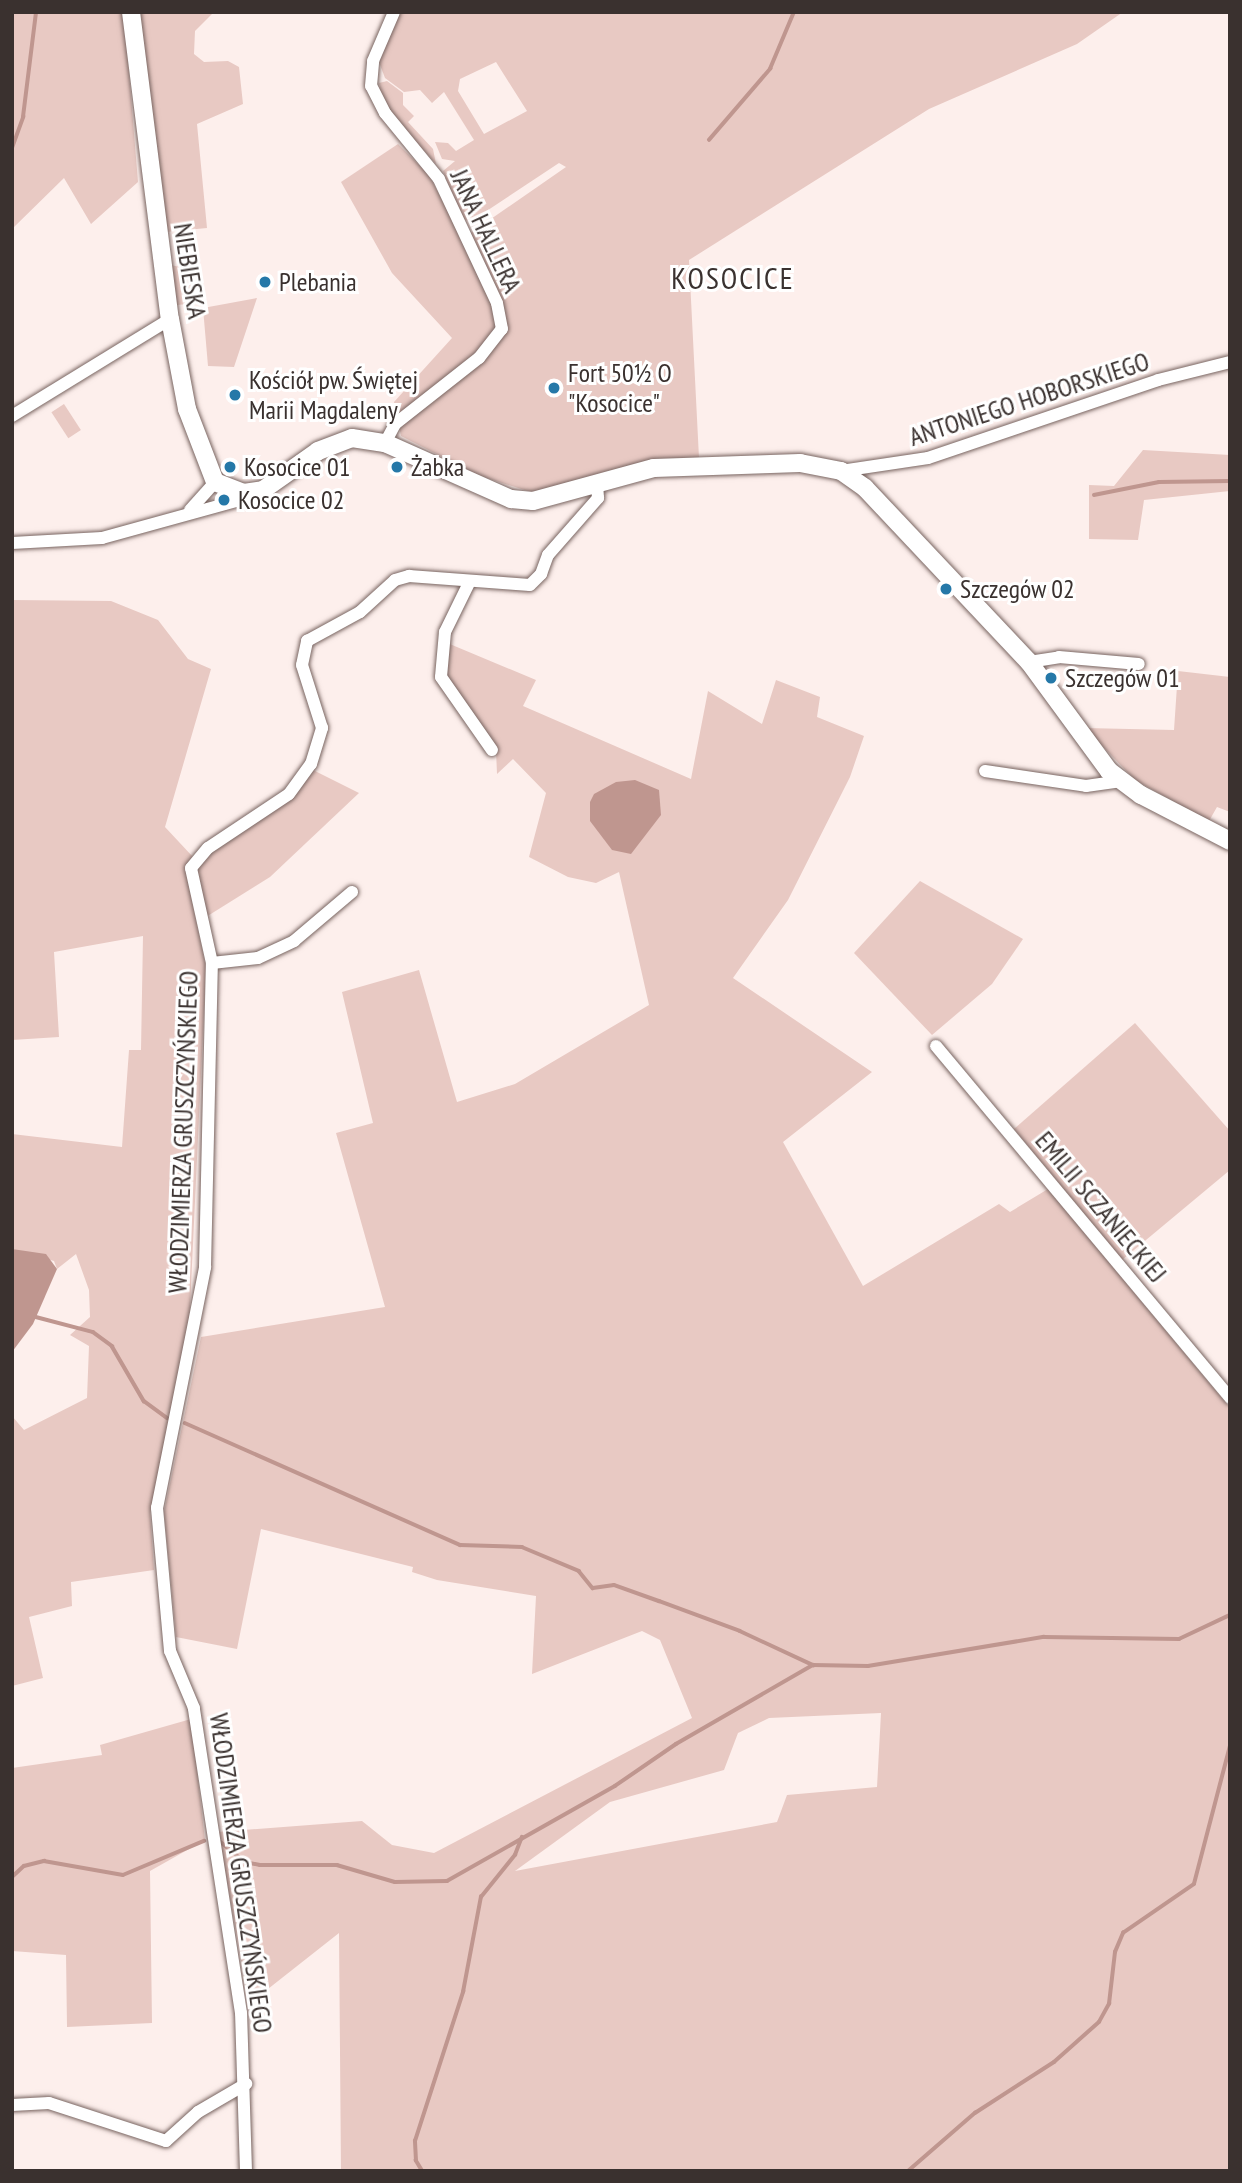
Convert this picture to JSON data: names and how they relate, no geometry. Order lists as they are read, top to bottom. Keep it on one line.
{"streets":{"street":["JANA HALLERA","NIEBIESKA","ANTONIEGO HOBORSKIEGO","WŁODZIMIERZA GRUSZCZYŃSKIEGO","EMILII SCZANIECKIEJ"]},"districts":["KOSOCICE"],"places":["Plebania","Fort 50½ O \"Kosocice\"","Kościół pw. Świętej Marii Magdaleny","Kosocice 01","Żabka","Kosocice 02","Szczegów 02","Szczegów 01"]}
